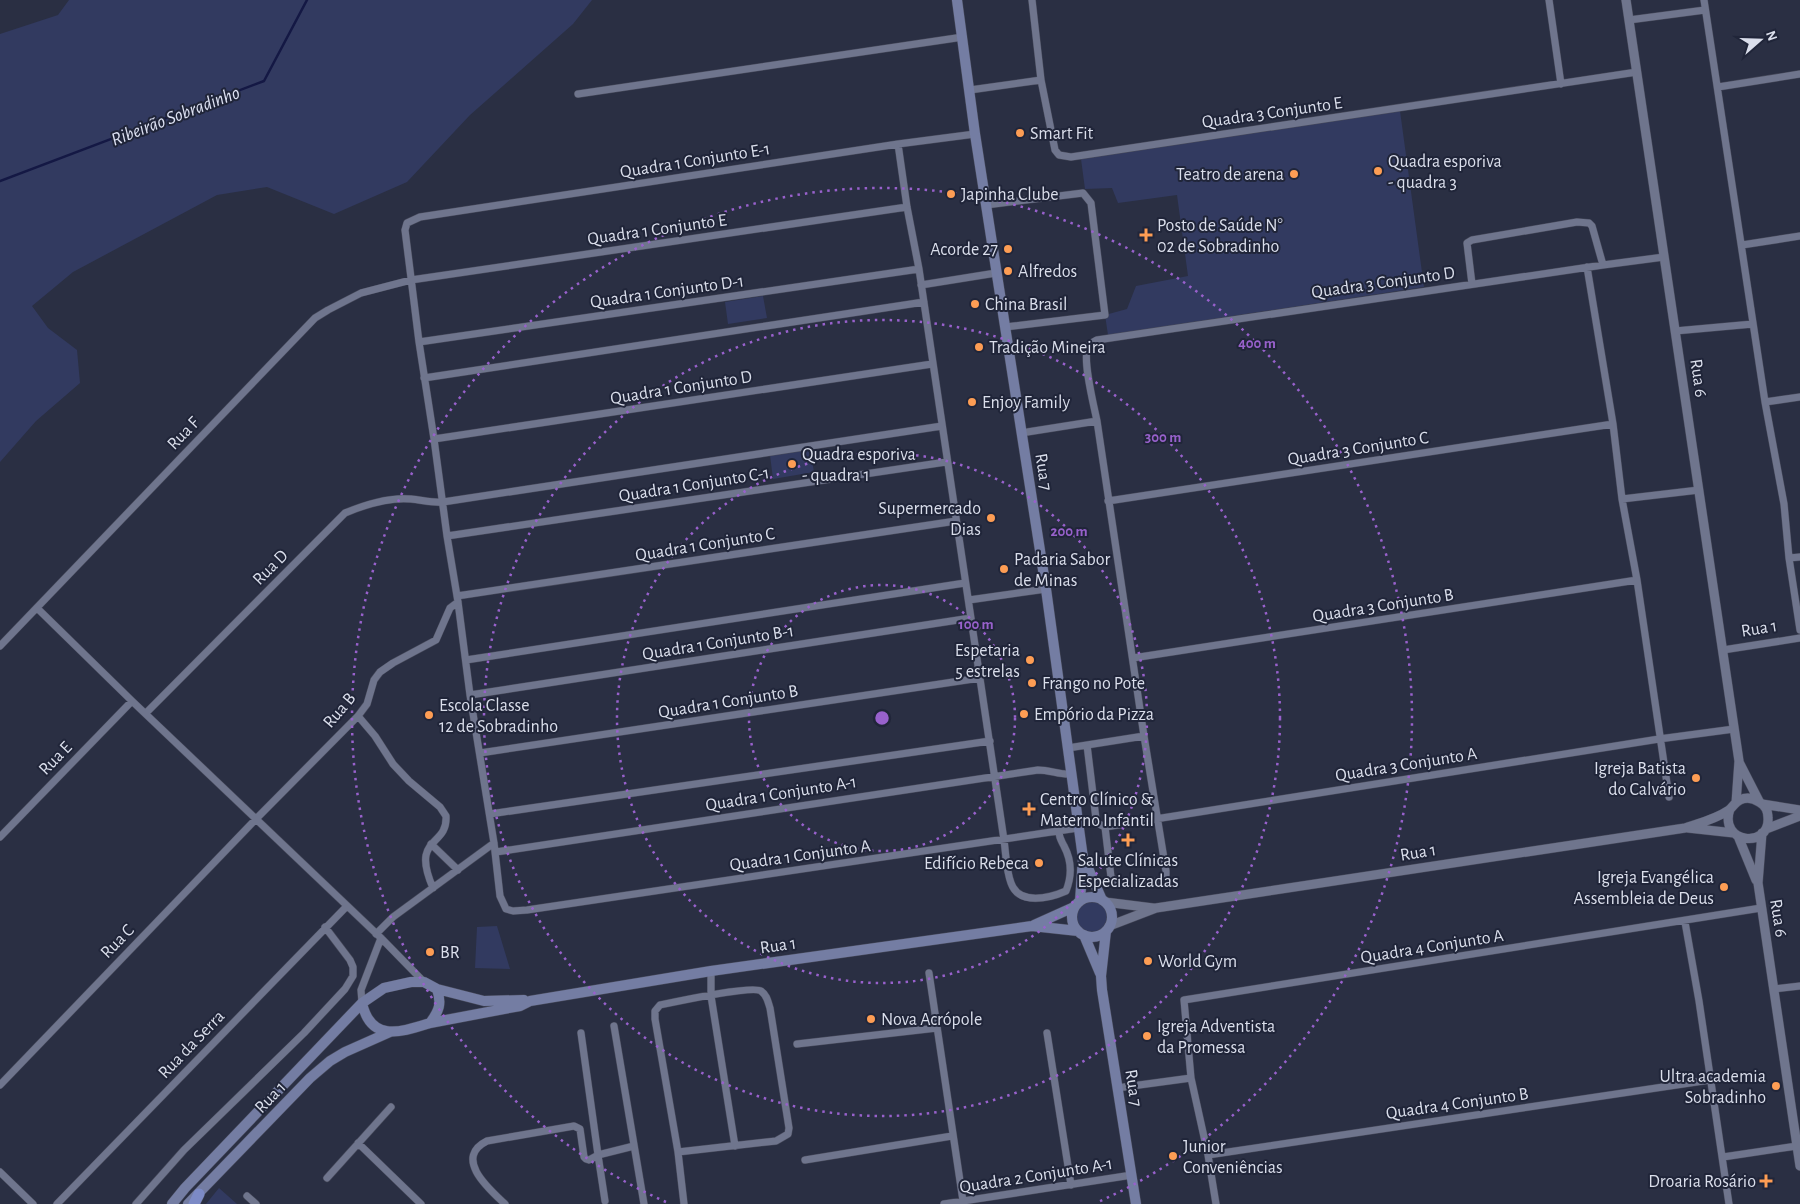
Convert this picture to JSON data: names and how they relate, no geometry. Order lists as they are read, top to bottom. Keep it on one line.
{"streets":{"main road":["Rua 7","Rua 1"],"street":["Quadra 3 Conjunto E","Quadra 1 Conjunto E-1","Quadra 1 Conjunto E","Quadra 3 Conjunto D","Quadra 1 Conjunto D-1","Rua 6","Quadra 1 Conjunto D","Rua F","Quadra 3 Conjunto C","Quadra 1 Conjunto C-1","Quadra 1 Conjunto C","Rua D","Quadra 3 Conjunto B","Quadra 1 Conjunto B-1","Quadra 1 Conjunto B","Rua B","Rua E","Quadra 3 Conjunto A","Quadra 1 Conjunto A-1","Quadra 1 Conjunto A","Rua C","Quadra 4 Conjunto A","Rua da Serra","Quadra 4 Conjunto B","Quadra 2 Conjunto A-1"]},"crossings":[["Quadra 3 Conjunto E","Rua 6"],["Quadra 1 Conjunto E-1","Rua 7"],["Quadra 1 Conjunto E-1","Quadra 1 Conjunto A"],["Quadra 1 Conjunto E","Rua F"],["Quadra 1 Conjunto E","Quadra 1 Conjunto A"],["Quadra 3 Conjunto D","Rua 6"],["Quadra 1 Conjunto D-1","Quadra 1 Conjunto A"],["Rua 6","Rua 1"],["Rua 6","Quadra 3 Conjunto A"],["Rua 6","Quadra 4 Conjunto A"],["Quadra 1 Conjunto D","Quadra 1 Conjunto A"],["Rua 7","Rua 1"],["Rua 7","Quadra 1 Conjunto A-1"],["Rua 7","Quadra 1 Conjunto A"],["Rua 7","Quadra 2 Conjunto A-1"],["Quadra 1 Conjunto C-1","Rua D"],["Quadra 1 Conjunto C-1","Quadra 1 Conjunto A"],["Quadra 1 Conjunto C","Rua B"],["Quadra 1 Conjunto C","Quadra 1 Conjunto A"],["Rua D","Quadra 1 Conjunto A"],["Quadra 1 Conjunto B-1","Quadra 1 Conjunto A"],["Quadra 1 Conjunto B","Quadra 1 Conjunto A"],["Rua B","Quadra 1 Conjunto A"],["Rua B","Rua C"],["Quadra 1 Conjunto A-1","Quadra 1 Conjunto A"]],"water":["Ribeirão Sobradinho"],"places":{"other":["Smart Fit","Quadra esporiva - quadra 3","Teatro de arena","Japinha Clube","Acorde 27","Alfredos","China Brasil","Tradição Mineira","Enjoy Family","Quadra esporiva - quadra 1","Supermercado Dias","Padaria Sabor de Minas","Espetaria 5 estrelas","Frango no Pote","Empório da Pizza","Escola Classe 12 de Sobradinho","Igreja Batista do Calvário","Edifício Rebeca","Igreja Evangélica Assembleia de Deus","BR","World Gym","Nova Acrópole","Igreja Adventista da Promessa","Ultra academia Sobradinho","Junior Conveniências"],"health":["Posto de Saúde N° 02 de Sobradinho","Centro Clínico & Materno Infantil","Salute Clínicas Especializadas","Droaria Rosário"]},"north":"right","rings":["400 m","300 m","200 m","100 m"]}
